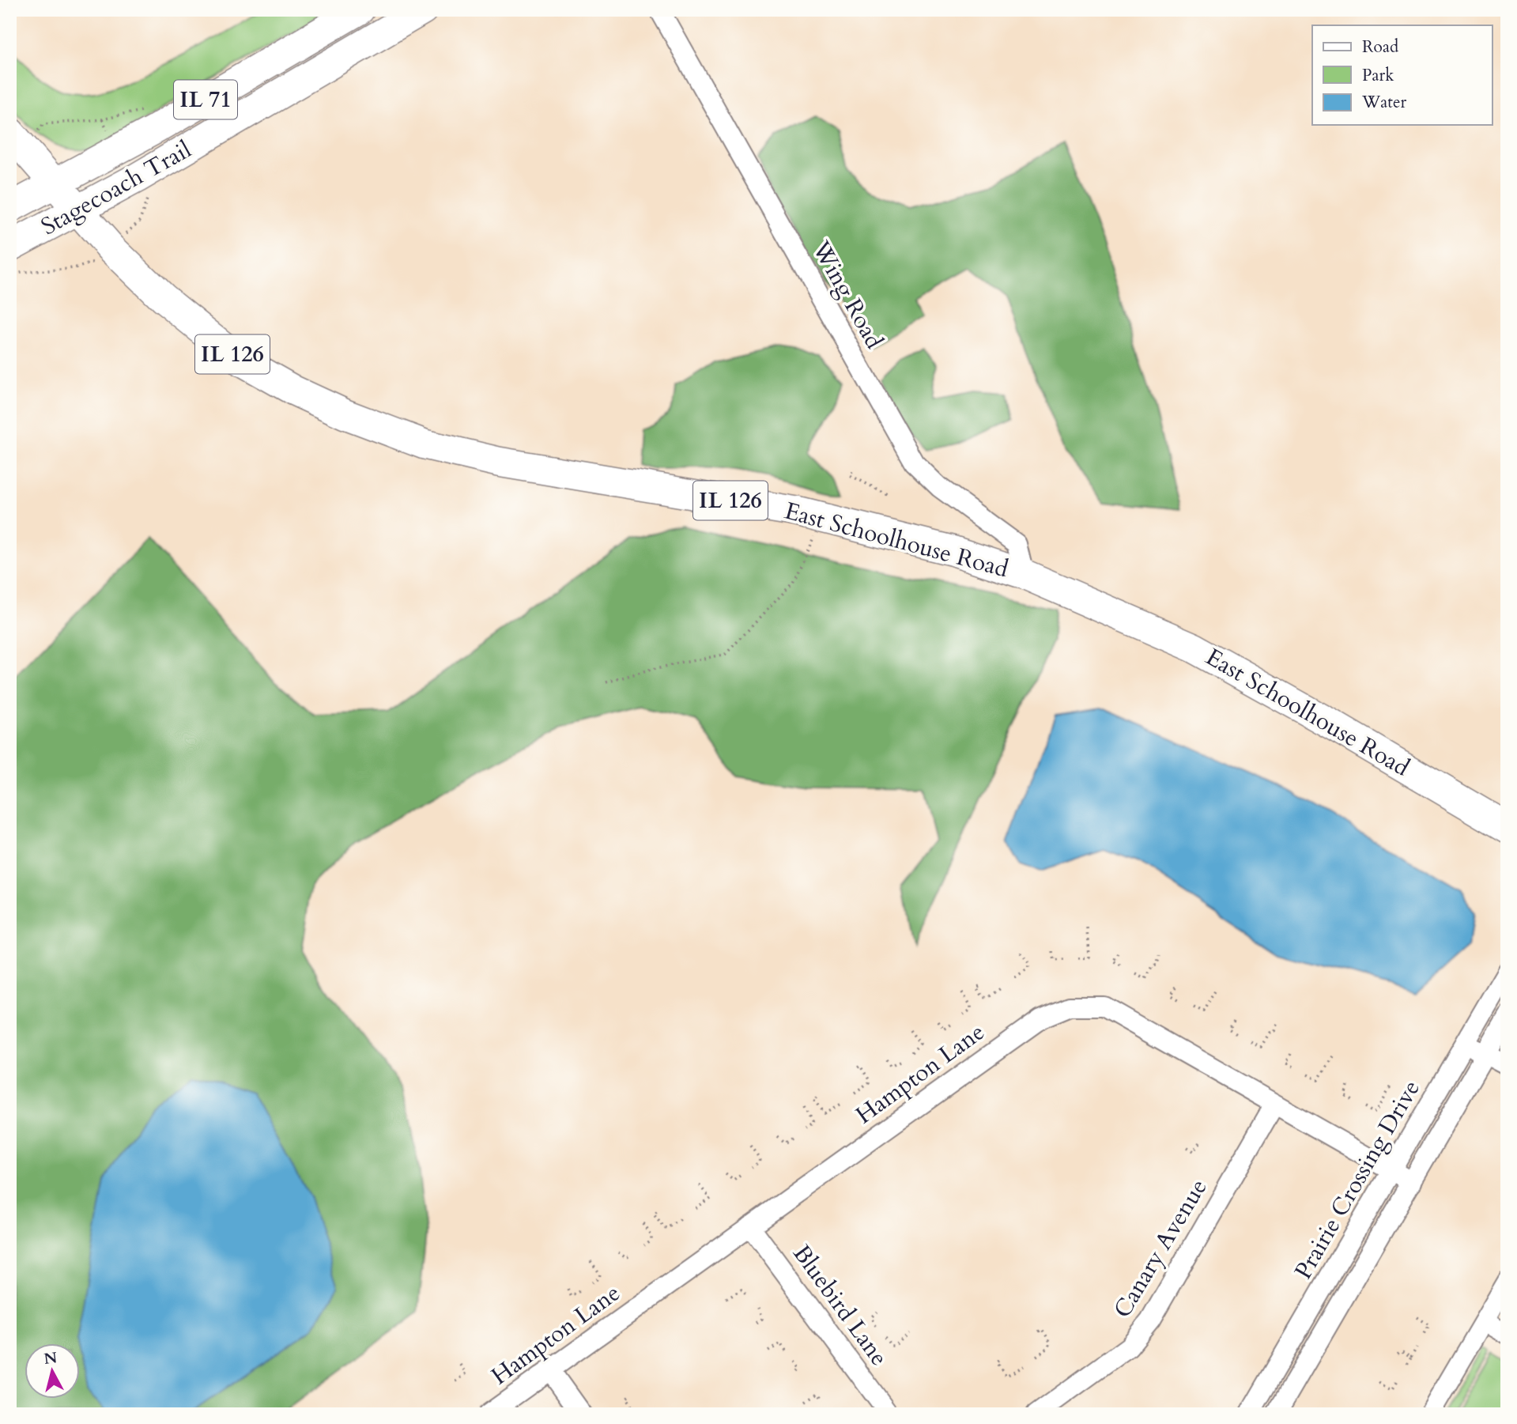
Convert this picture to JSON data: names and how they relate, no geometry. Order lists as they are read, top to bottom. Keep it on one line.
{"streets":{"main road":["IL 71","Stagecoach Trail","IL 126","East Schoolhouse Road"],"street":["Wing Road","Hampton Lane","Prairie Crossing Drive","Canary Avenue","Bluebird Lane"]},"crossings":[["Stagecoach Trail","East Schoolhouse Road"],["Wing Road","East Schoolhouse Road"],["Hampton Lane","Prairie Crossing Drive"],["Hampton Lane","Canary Avenue"],["Hampton Lane","Bluebird Lane"]],"legend":["Road","Park","Water"],"north":"top"}
